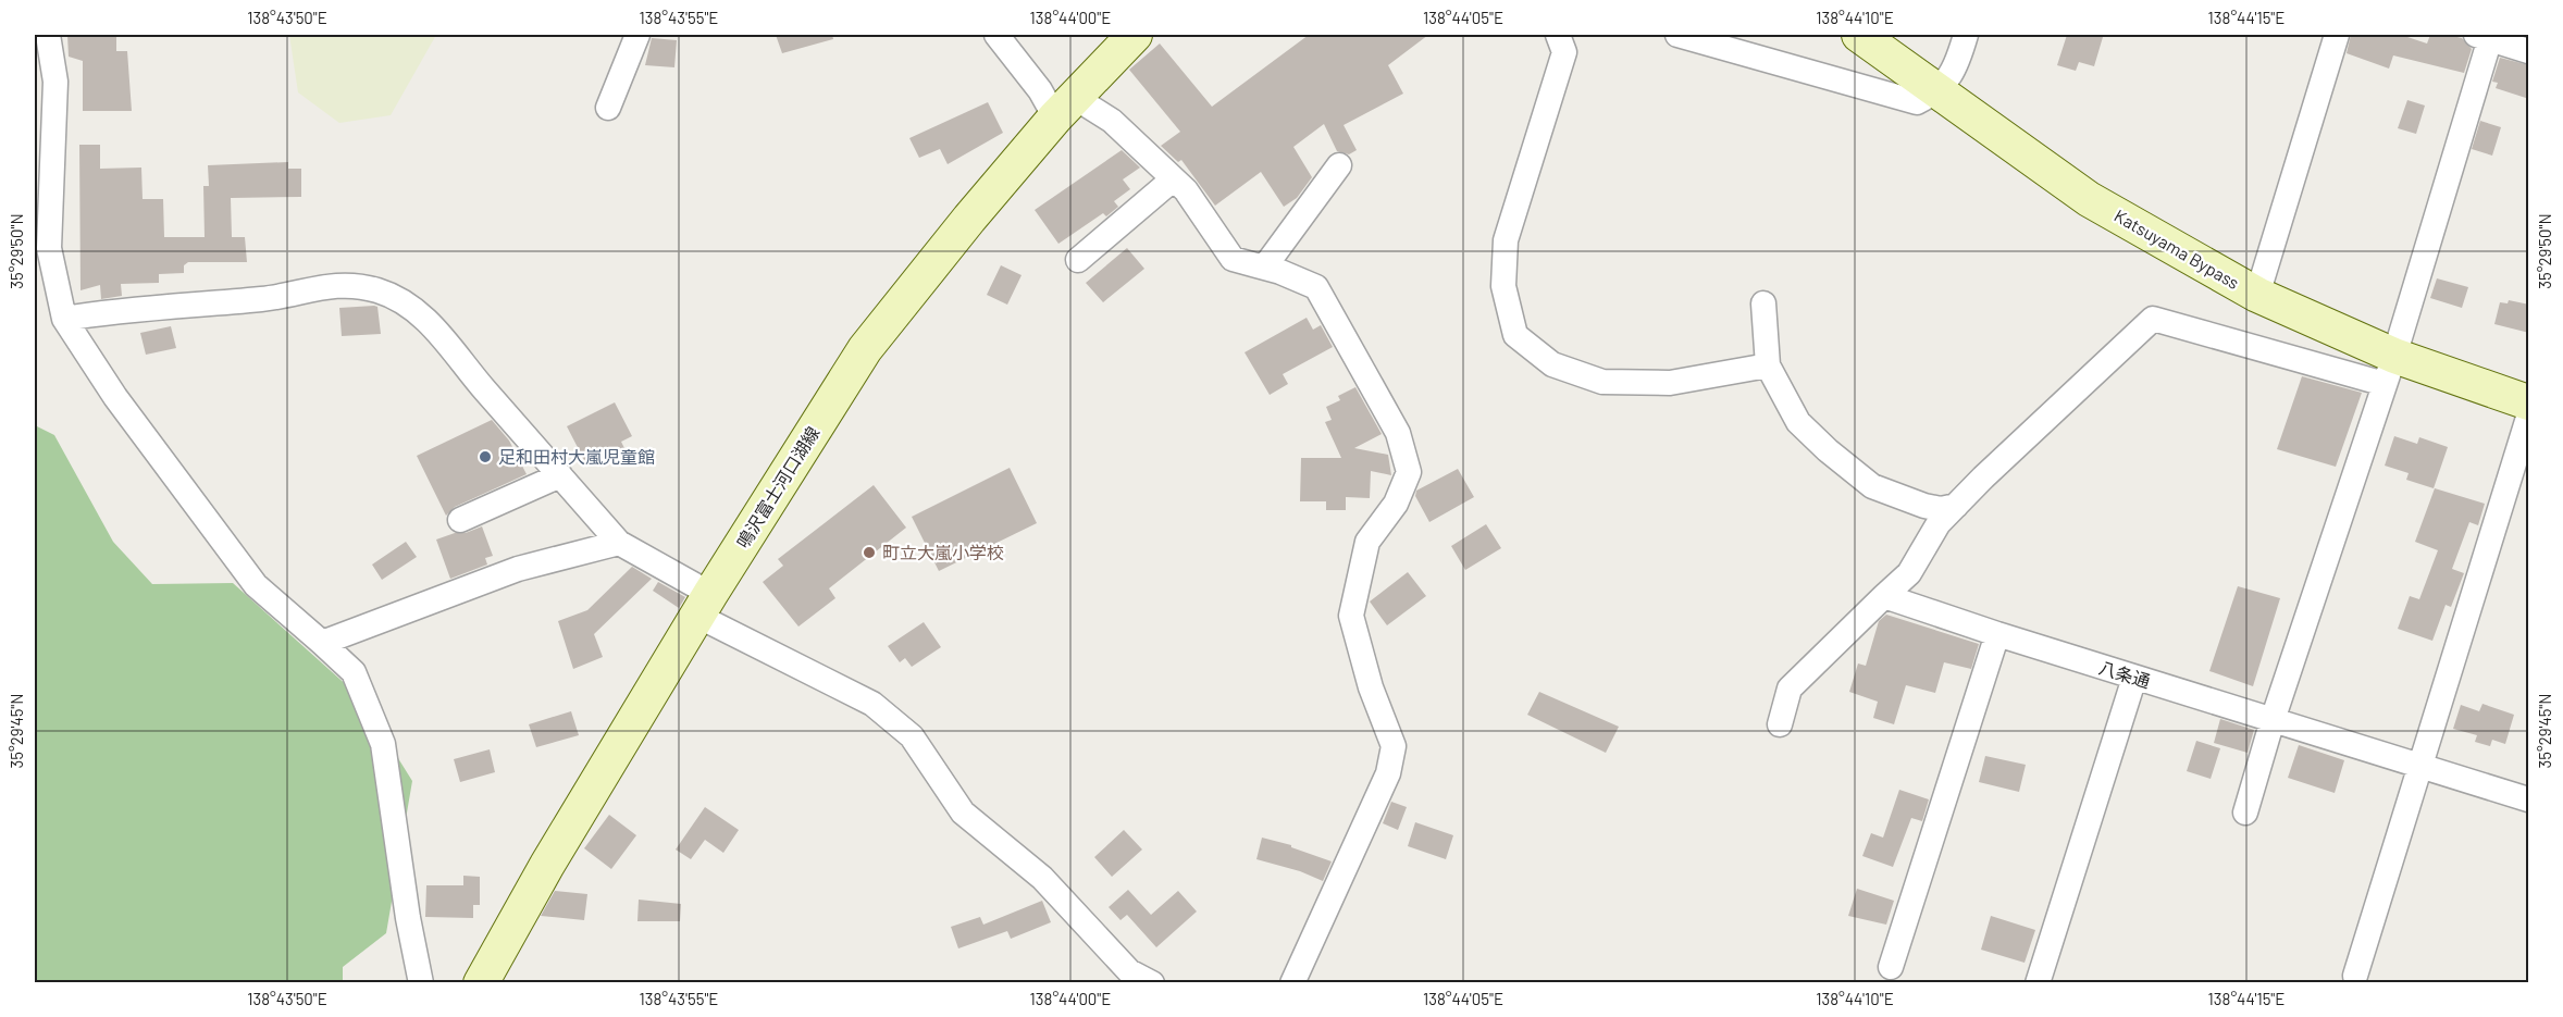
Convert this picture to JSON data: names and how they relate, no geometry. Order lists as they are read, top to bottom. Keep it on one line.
{"streets":{"main road":["Katsuyama Bypass","鳴沢富士河口湖線"],"street":["八条通"]},"places":["足和田村大嵐児童館","町立大嵐小学校"],"coordinates":["138°43'50\"E","138°43'55\"E","138°44'00\"E","138°44'05\"E","138°44'10\"E","138°44'15\"E","35°29'50\"N","35°29'45\"N"]}
